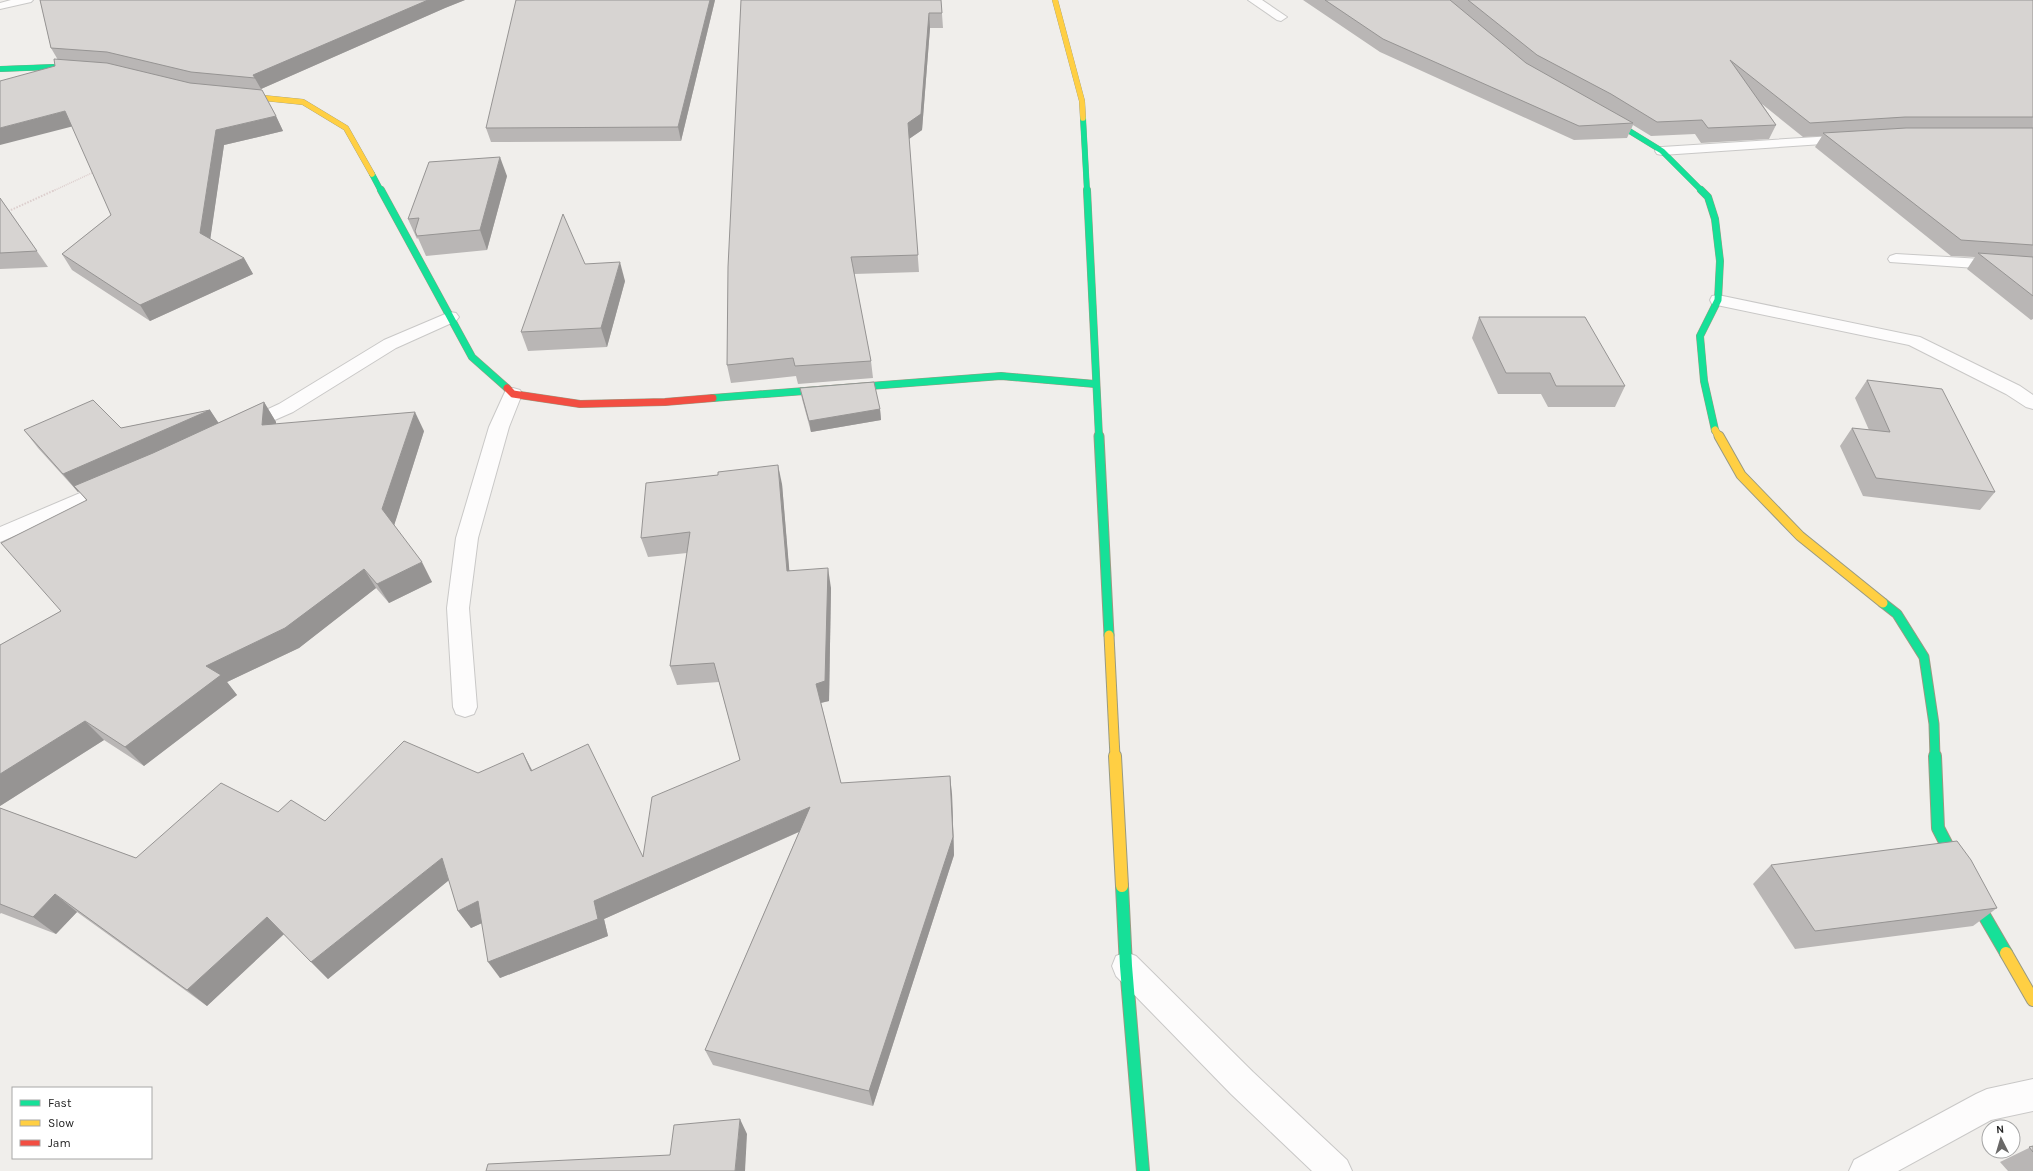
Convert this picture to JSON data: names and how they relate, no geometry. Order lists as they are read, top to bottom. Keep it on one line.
{"legend":["Fast","Slow","Jam"],"north":"top"}
